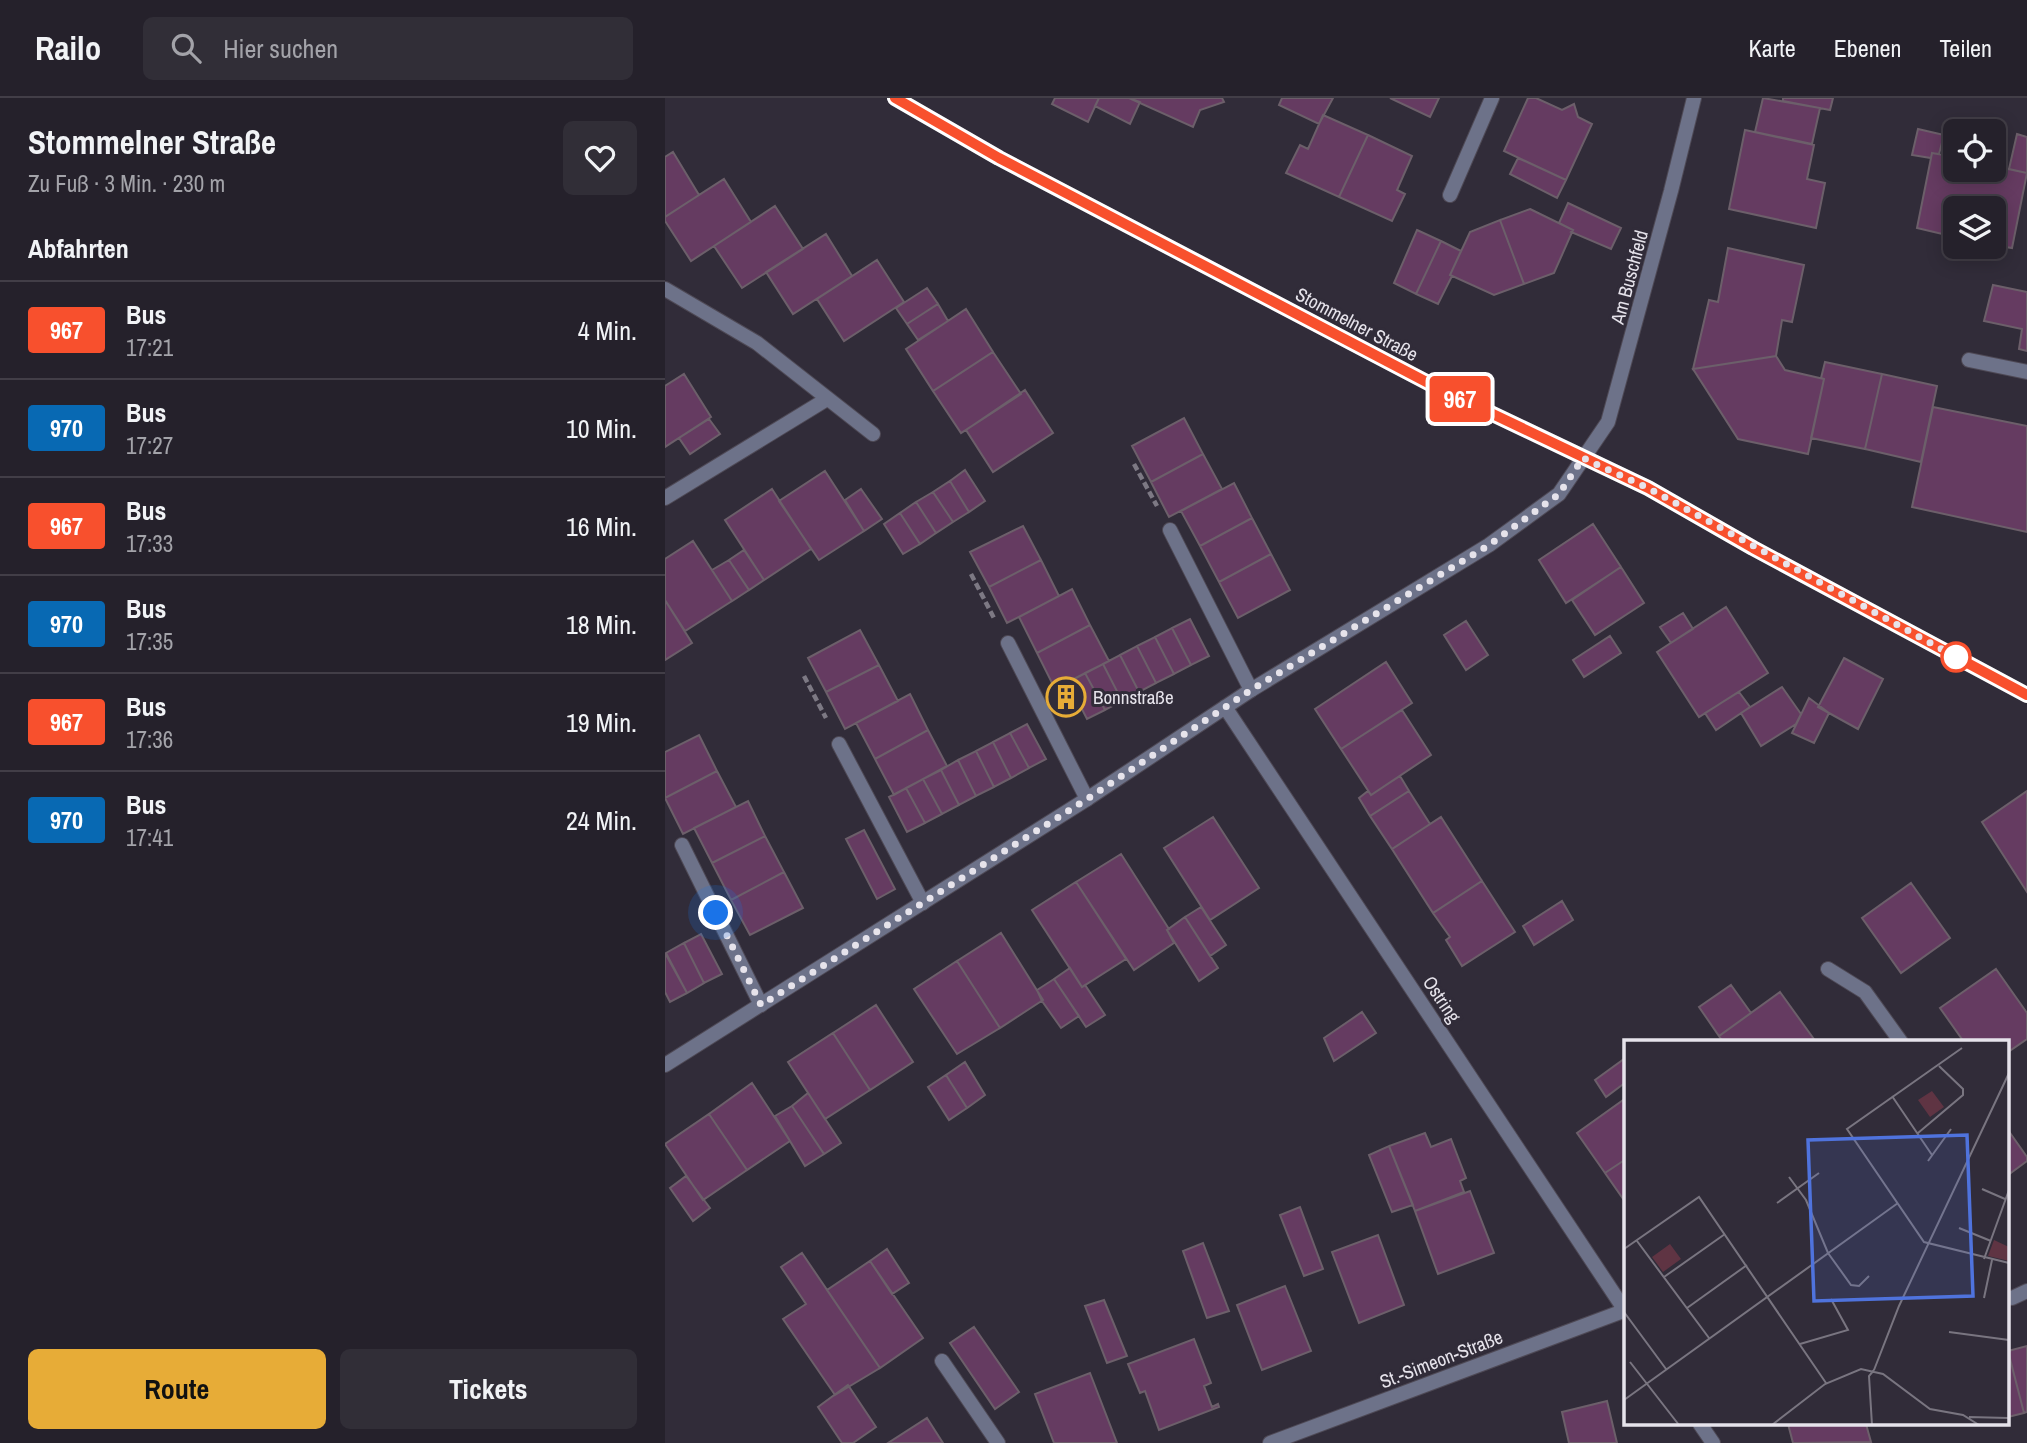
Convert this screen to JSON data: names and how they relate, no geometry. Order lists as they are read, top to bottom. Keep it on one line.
{"streets":{"main road":["Stommelner Straße"],"street":["Am Buschfeld","Ostring","St.-Simeon-Straße"]},"crossings":[["Am Buschfeld","Stommelner Straße"]],"places":{"building":["Bonnstraße"]},"lines":["bus line 967"],"page":{"header":"Railo","search":"Hier suchen","nav":["Karte","Ebenen","Teilen"],"heading":[["Stommelner Straße","Zu Fuß · 3 Min. · 230 m"],"Abfahrten"],"on_map":"967","list":[{"mark":"967","name":"Bus","note":"17:21","value":"4 Min."},{"mark":"970","name":"Bus","note":"17:27","value":"10 Min."},{"mark":"967","name":"Bus","note":"17:33","value":"16 Min."},{"mark":"970","name":"Bus","note":"17:35","value":"18 Min."},{"mark":"967","name":"Bus","note":"17:36","value":"19 Min."},{"mark":"970","name":"Bus","note":"17:41","value":"24 Min."}],"buttons":["Route","Tickets"]}}
